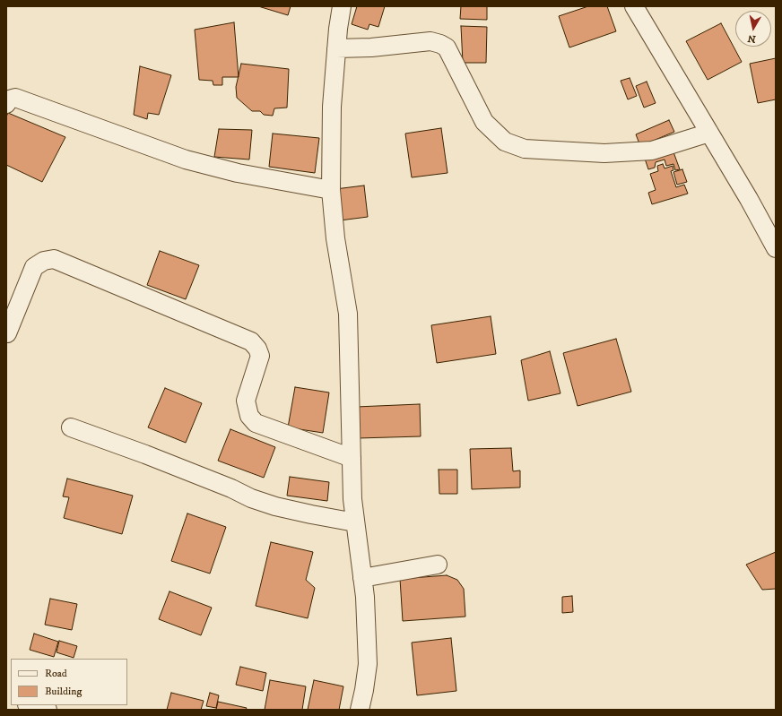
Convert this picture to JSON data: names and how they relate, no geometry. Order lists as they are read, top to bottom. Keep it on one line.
{"legend":["Road","Building"],"north":"bottom"}
